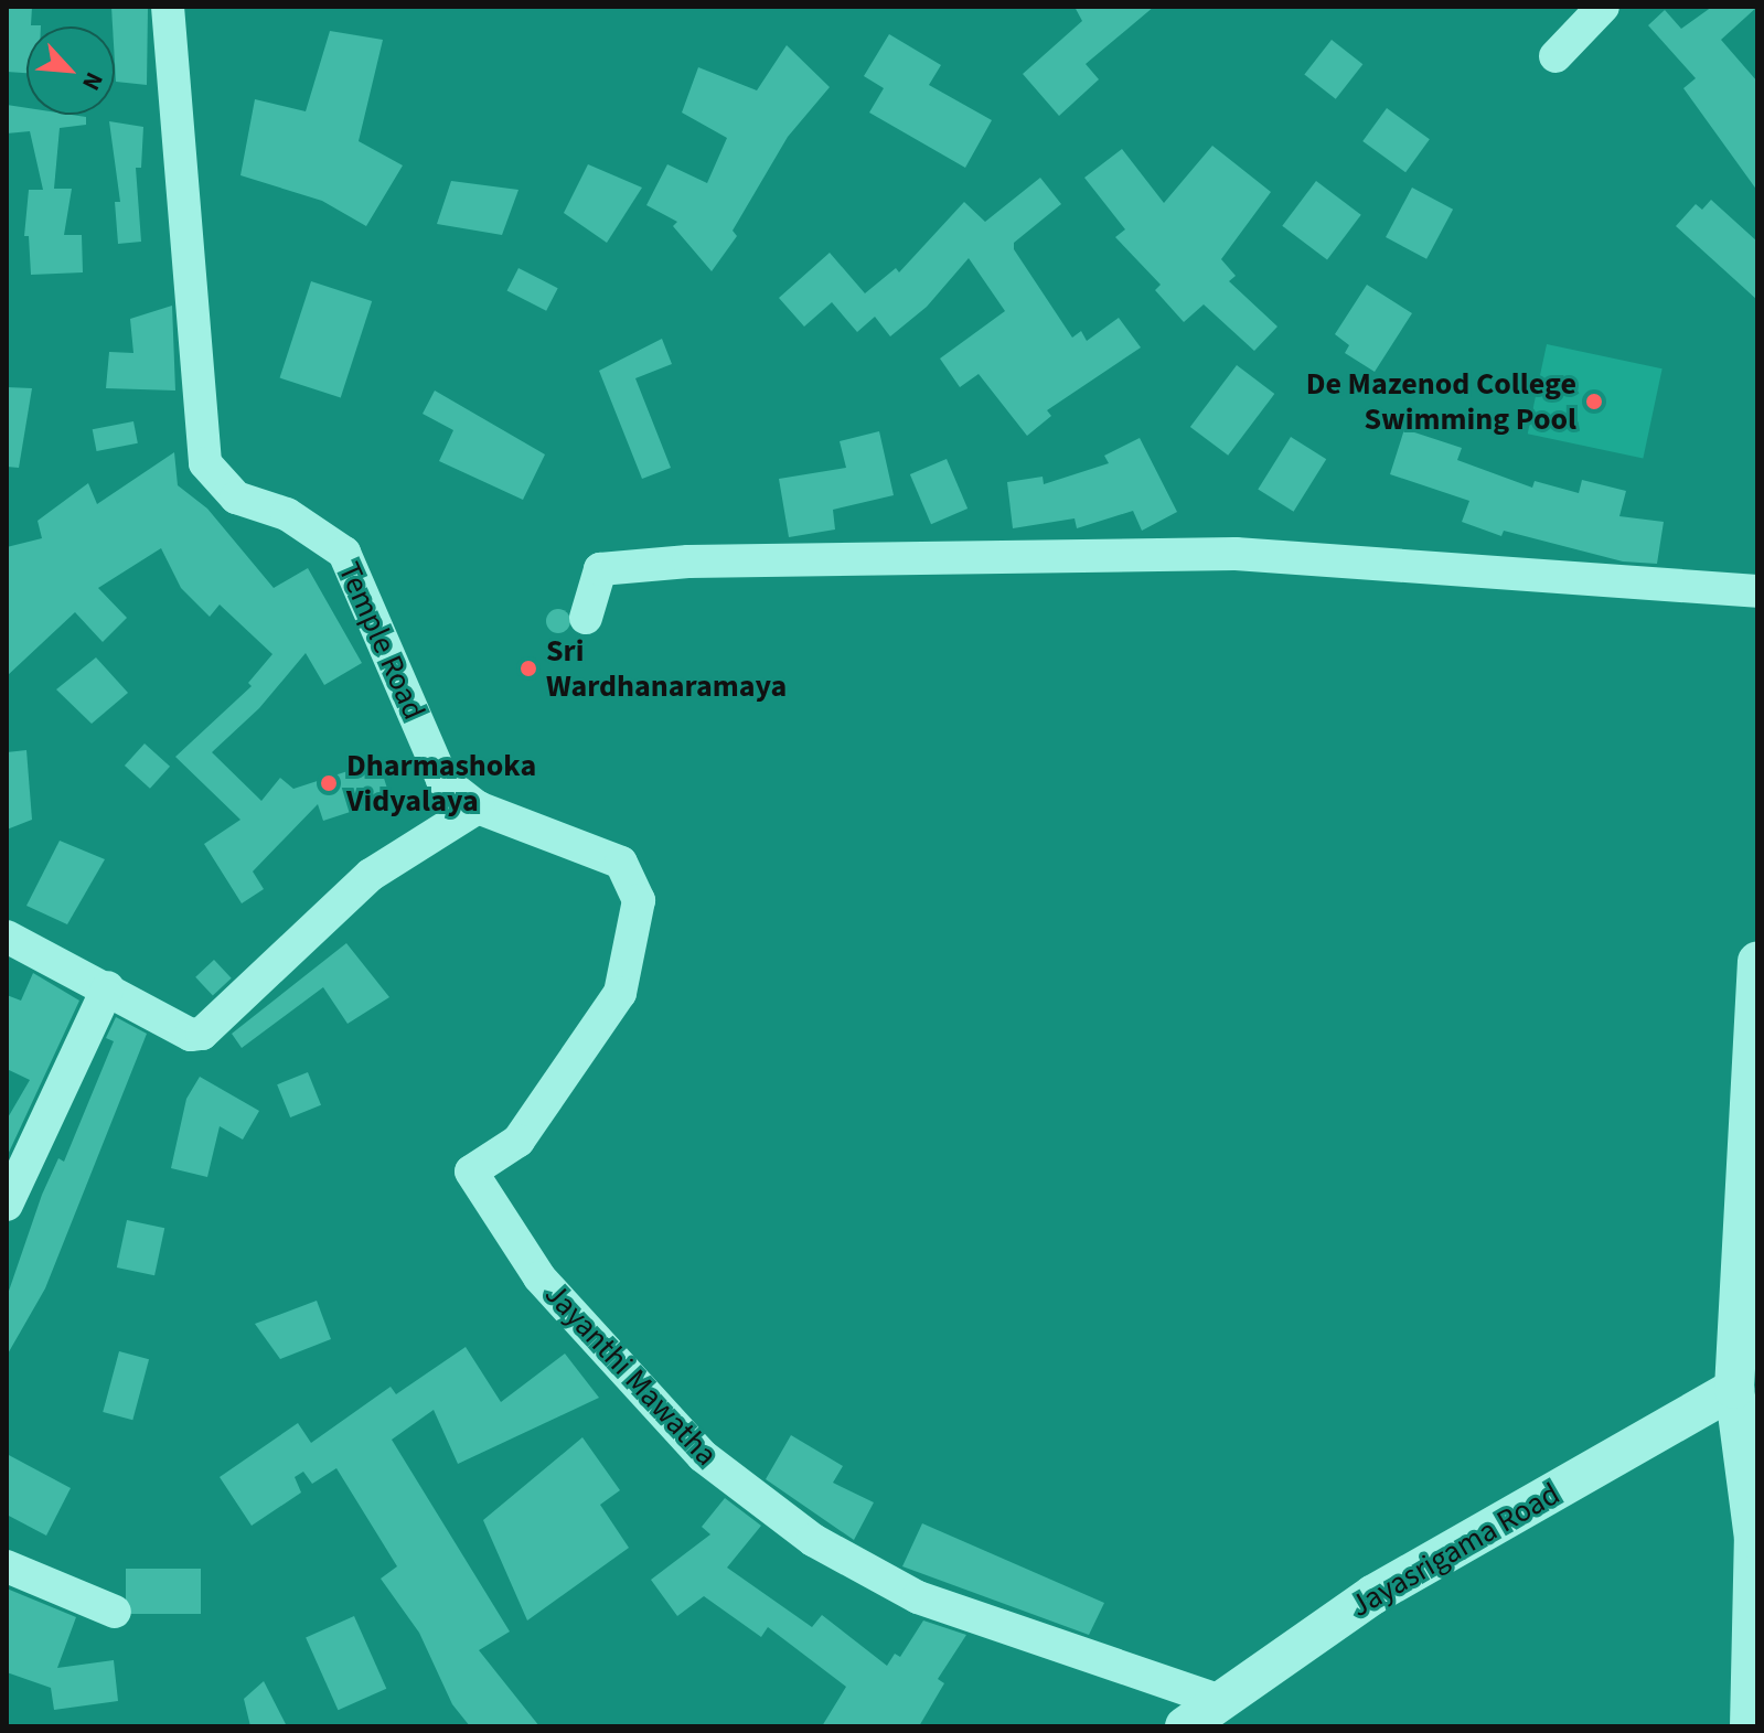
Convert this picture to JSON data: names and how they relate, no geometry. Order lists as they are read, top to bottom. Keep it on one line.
{"streets":{"street":["Temple Road","Jayanthi Mawatha","Jayasrigama Road"]},"crossings":[["Temple Road","Jayanthi Mawatha"],["Jayanthi Mawatha","Jayasrigama Road"]],"places":["De Mazenod College Swimming Pool","Sri Wardhanaramaya","Dharmashoka Vidyalaya"],"north":"bottom right"}
